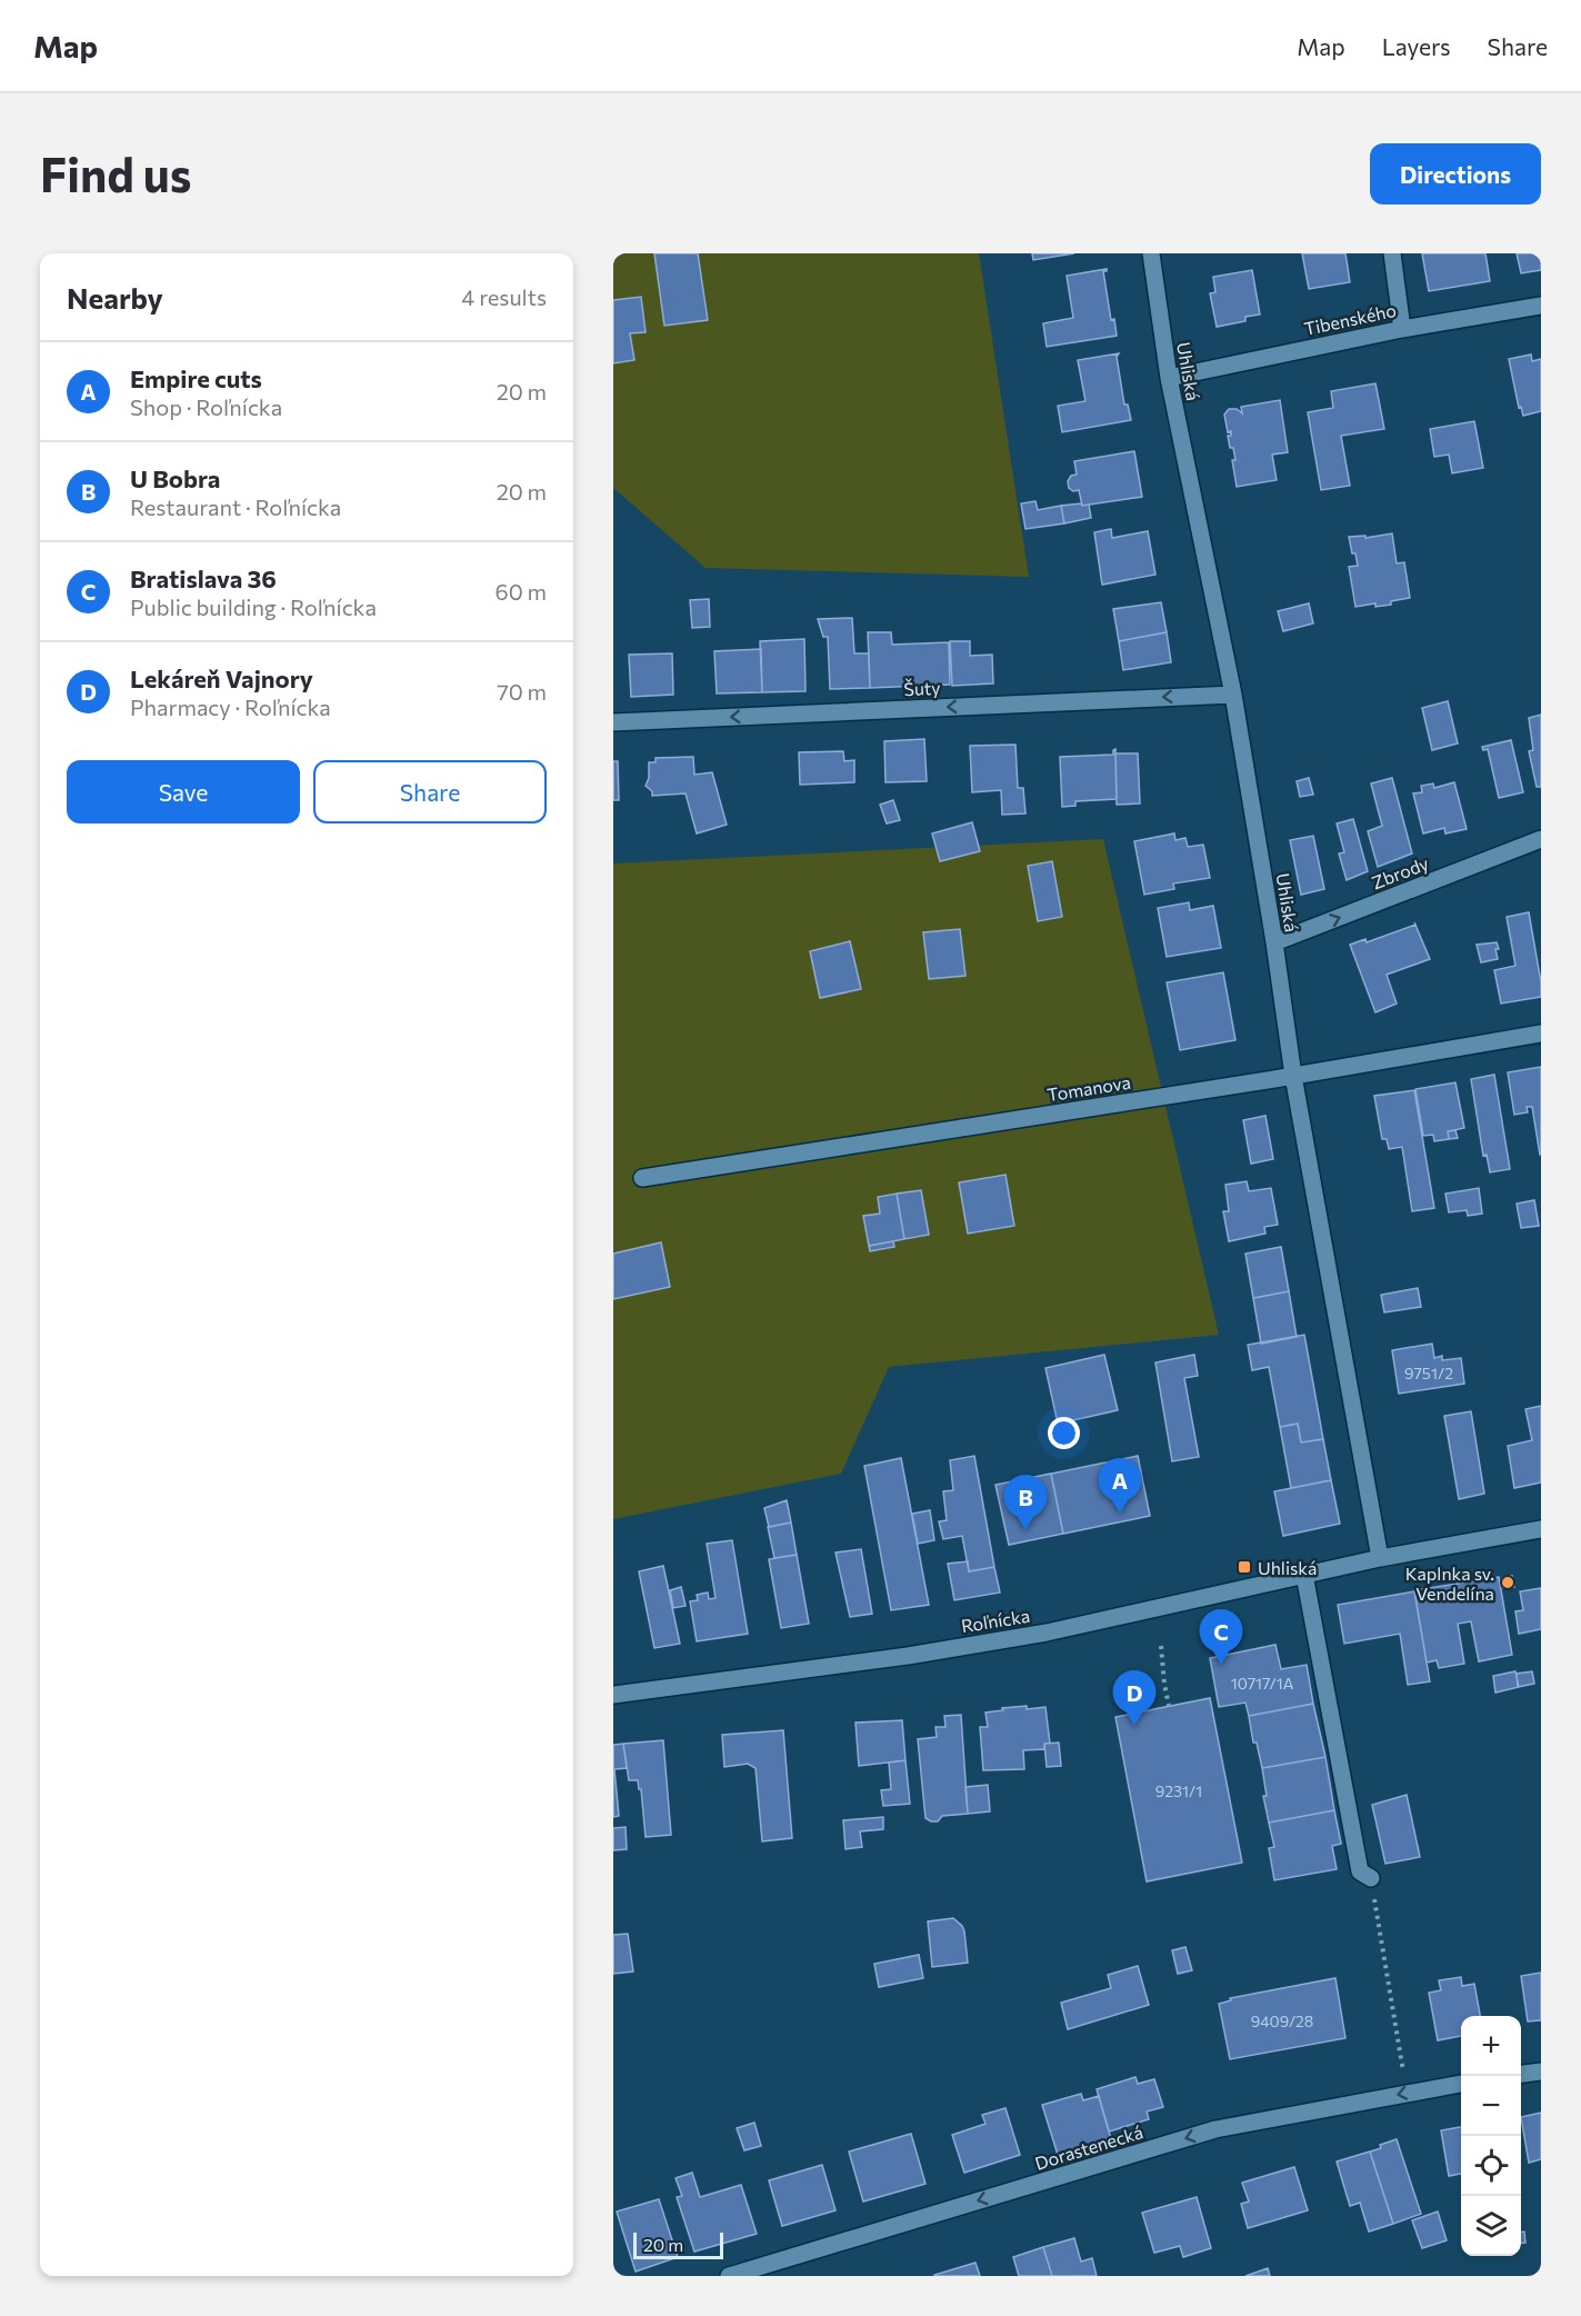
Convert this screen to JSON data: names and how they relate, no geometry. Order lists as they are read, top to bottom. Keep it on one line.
{"streets":{"street":["Tibenského","Uhliská","Šuty","Zbrody","Tomanova","Roľnícka","Dorastenecká"]},"crossings":[["Tibenského","Uhliská"],["Uhliská","Šuty"],["Uhliská","Zbrody"],["Uhliská","Tomanova"],["Uhliská","Roľnícka"]],"one_way":["Šuty","Zbrody","Dorastenecká"],"places":{"transit":["Uhliská"],"other":["Kaplnka sv. Vendelína"]},"house_numbers":["9751/2","10717/1A","9231/1","9409/28"],"scale_bar":"20 m","page":{"header":"Map","nav":["Map","Layers","Share"],"buttons":["Directions",["Save","Share"]],"title":"Find us","heading":["Nearby","4 results"],"list":[{"mark":"A","name":"Empire cuts","note":"Shop · Roľnícka","value":"20 m"},{"mark":"B","name":"U Bobra","note":"Restaurant · Roľnícka","value":"20 m"},{"mark":"C","name":"Bratislava 36","note":"Public building · Roľnícka","value":"60 m"},{"mark":"D","name":"Lekáreň Vajnory","note":"Pharmacy · Roľnícka","value":"70 m"}],"pins":["A","B","C","D"],"map_buttons":["+","−"],"scale":"20 m"}}
